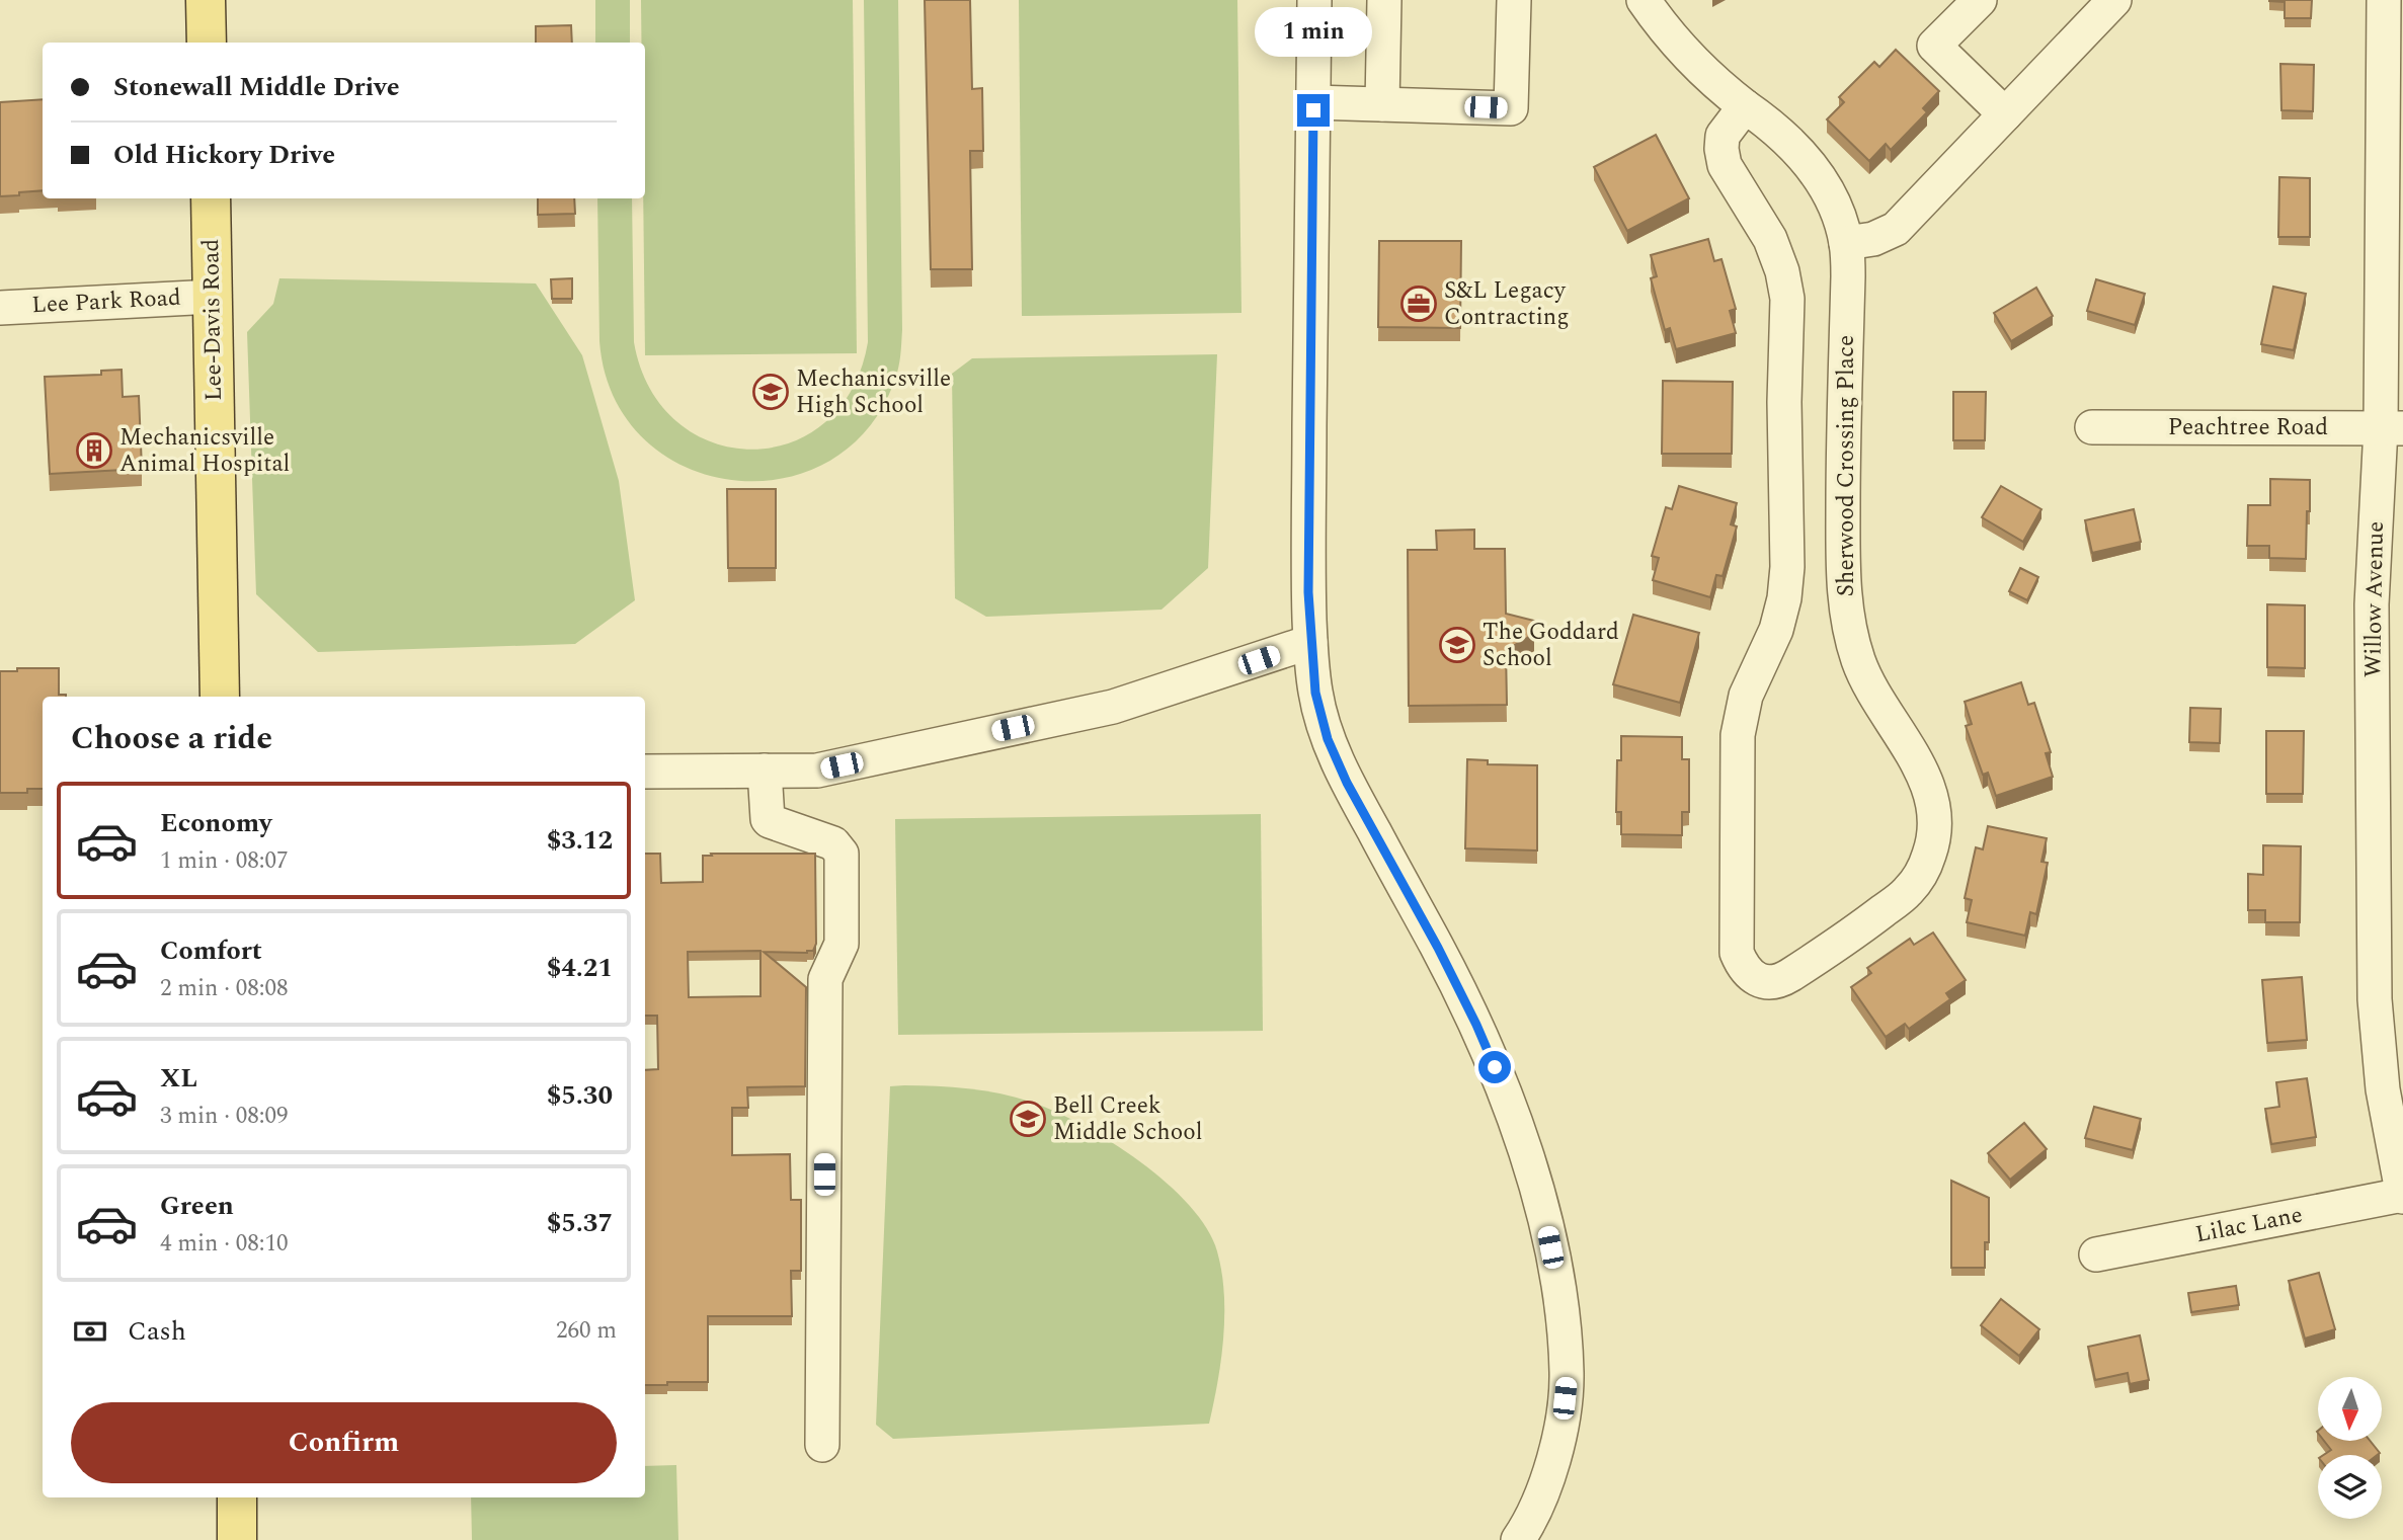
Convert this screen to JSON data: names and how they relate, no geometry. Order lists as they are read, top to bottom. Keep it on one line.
{"streets":{"main road":["Lee-Davis Road"],"street":["Lee Park Road","Peachtree Road","Sherwood Crossing Place","Willow Avenue","Lilac Lane"]},"crossings":[["Lee Park Road","Lee-Davis Road"],["Peachtree Road","Willow Avenue"],["Willow Avenue","Lilac Lane"]],"places":{"office":["S&L Legacy Contracting"],"school or university":["Mechanicsville High School","The Goddard School","Bell Creek Middle School"],"building":["Mechanicsville Animal Hospital"]},"north":"bottom","page":{"bubble":"1 min","banner":["Stonewall Middle Drive","Old Hickory Drive"],"heading":"Choose a ride","list":[{"name":"Economy","note":"1 min · 08:07","value":"$3.12"},{"name":"Comfort","note":"2 min · 08:08","value":"$4.21"},{"name":"XL","note":"3 min · 08:09","value":"$5.30"},{"name":"Green","note":"4 min · 08:10","value":"$5.37"}],"pay":["Cash","260 m"],"buttons":"Confirm"}}
